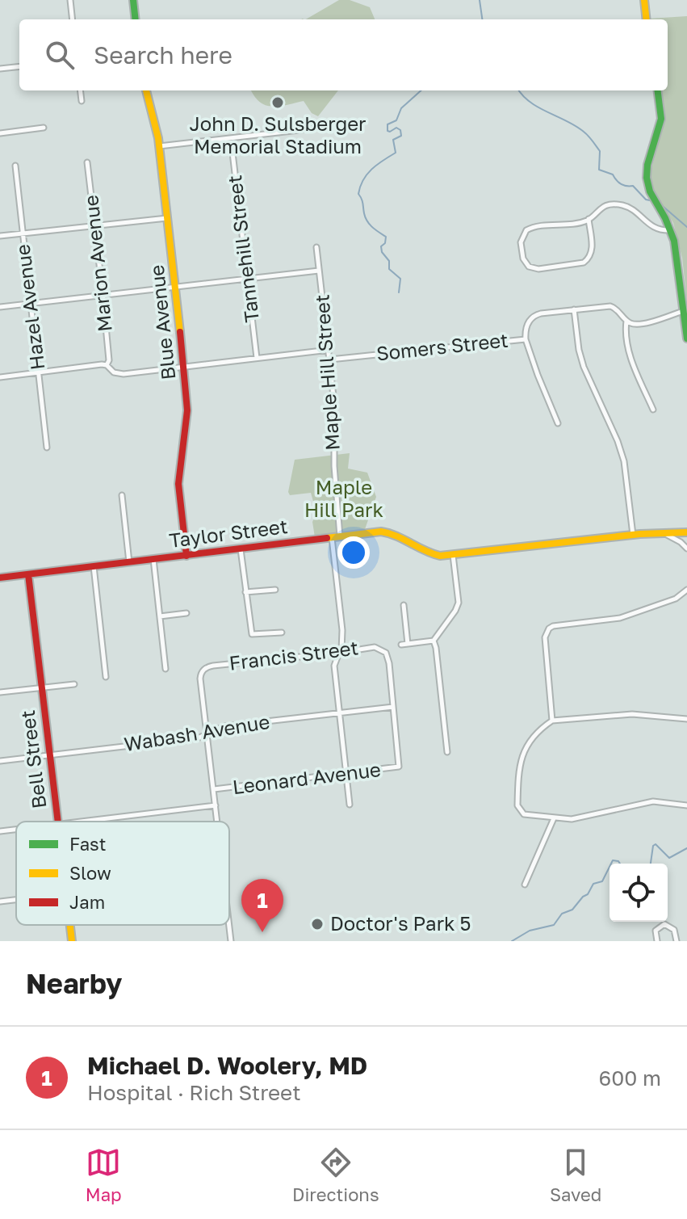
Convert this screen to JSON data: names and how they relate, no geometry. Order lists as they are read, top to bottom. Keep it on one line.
{"streets":{"street":["Tannehill Street","Marion Avenue","Hazel Avenue","Blue Avenue","Somers Street","Maple Hill Street","Taylor Street","Francis Street","Wabash Avenue","Bell Street","Leonard Avenue"]},"crossings":[["Blue Avenue","Taylor Street"],["Somers Street","Maple Hill Street"],["Maple Hill Street","Taylor Street"],["Taylor Street","Bell Street"],["Francis Street","Wabash Avenue"],["Francis Street","Leonard Avenue"],["Wabash Avenue","Bell Street"],["Wabash Avenue","Leonard Avenue"]],"parks":["Maple Hill Park"],"places":["John D. Sulsberger Memorial Stadium","Doctor's Park 5"],"legend":["Fast","Slow","Jam"],"page":{"search":"Search here","pins":"1","heading":"Nearby","list":[{"mark":"1","name":"Michael D. Woolery, MD","note":"Hospital · Rich Street","value":"600 m"}],"nav":["Map","Directions","Saved"]}}
